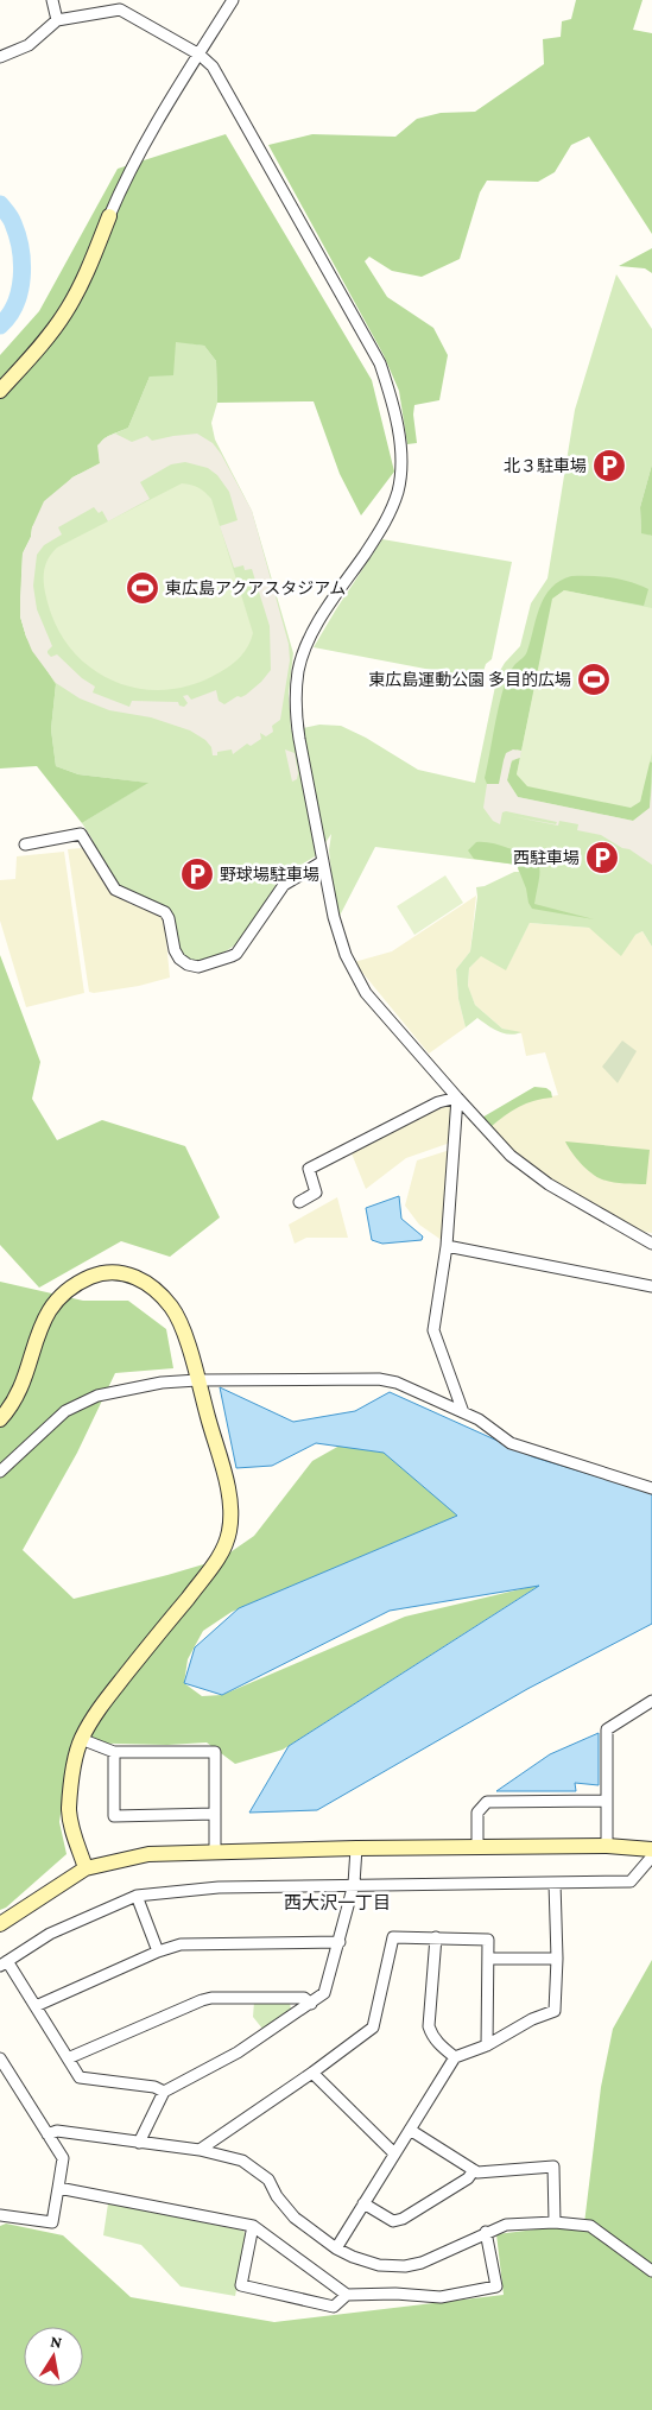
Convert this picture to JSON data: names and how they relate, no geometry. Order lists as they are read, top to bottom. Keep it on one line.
{"districts":["西大沢一丁目"],"places":{"parking":["北３駐車場","西駐車場","野球場駐車場"],"sports":["東広島アクアスタジアム","東広島運動公園 多目的広場"]},"north":"top"}
